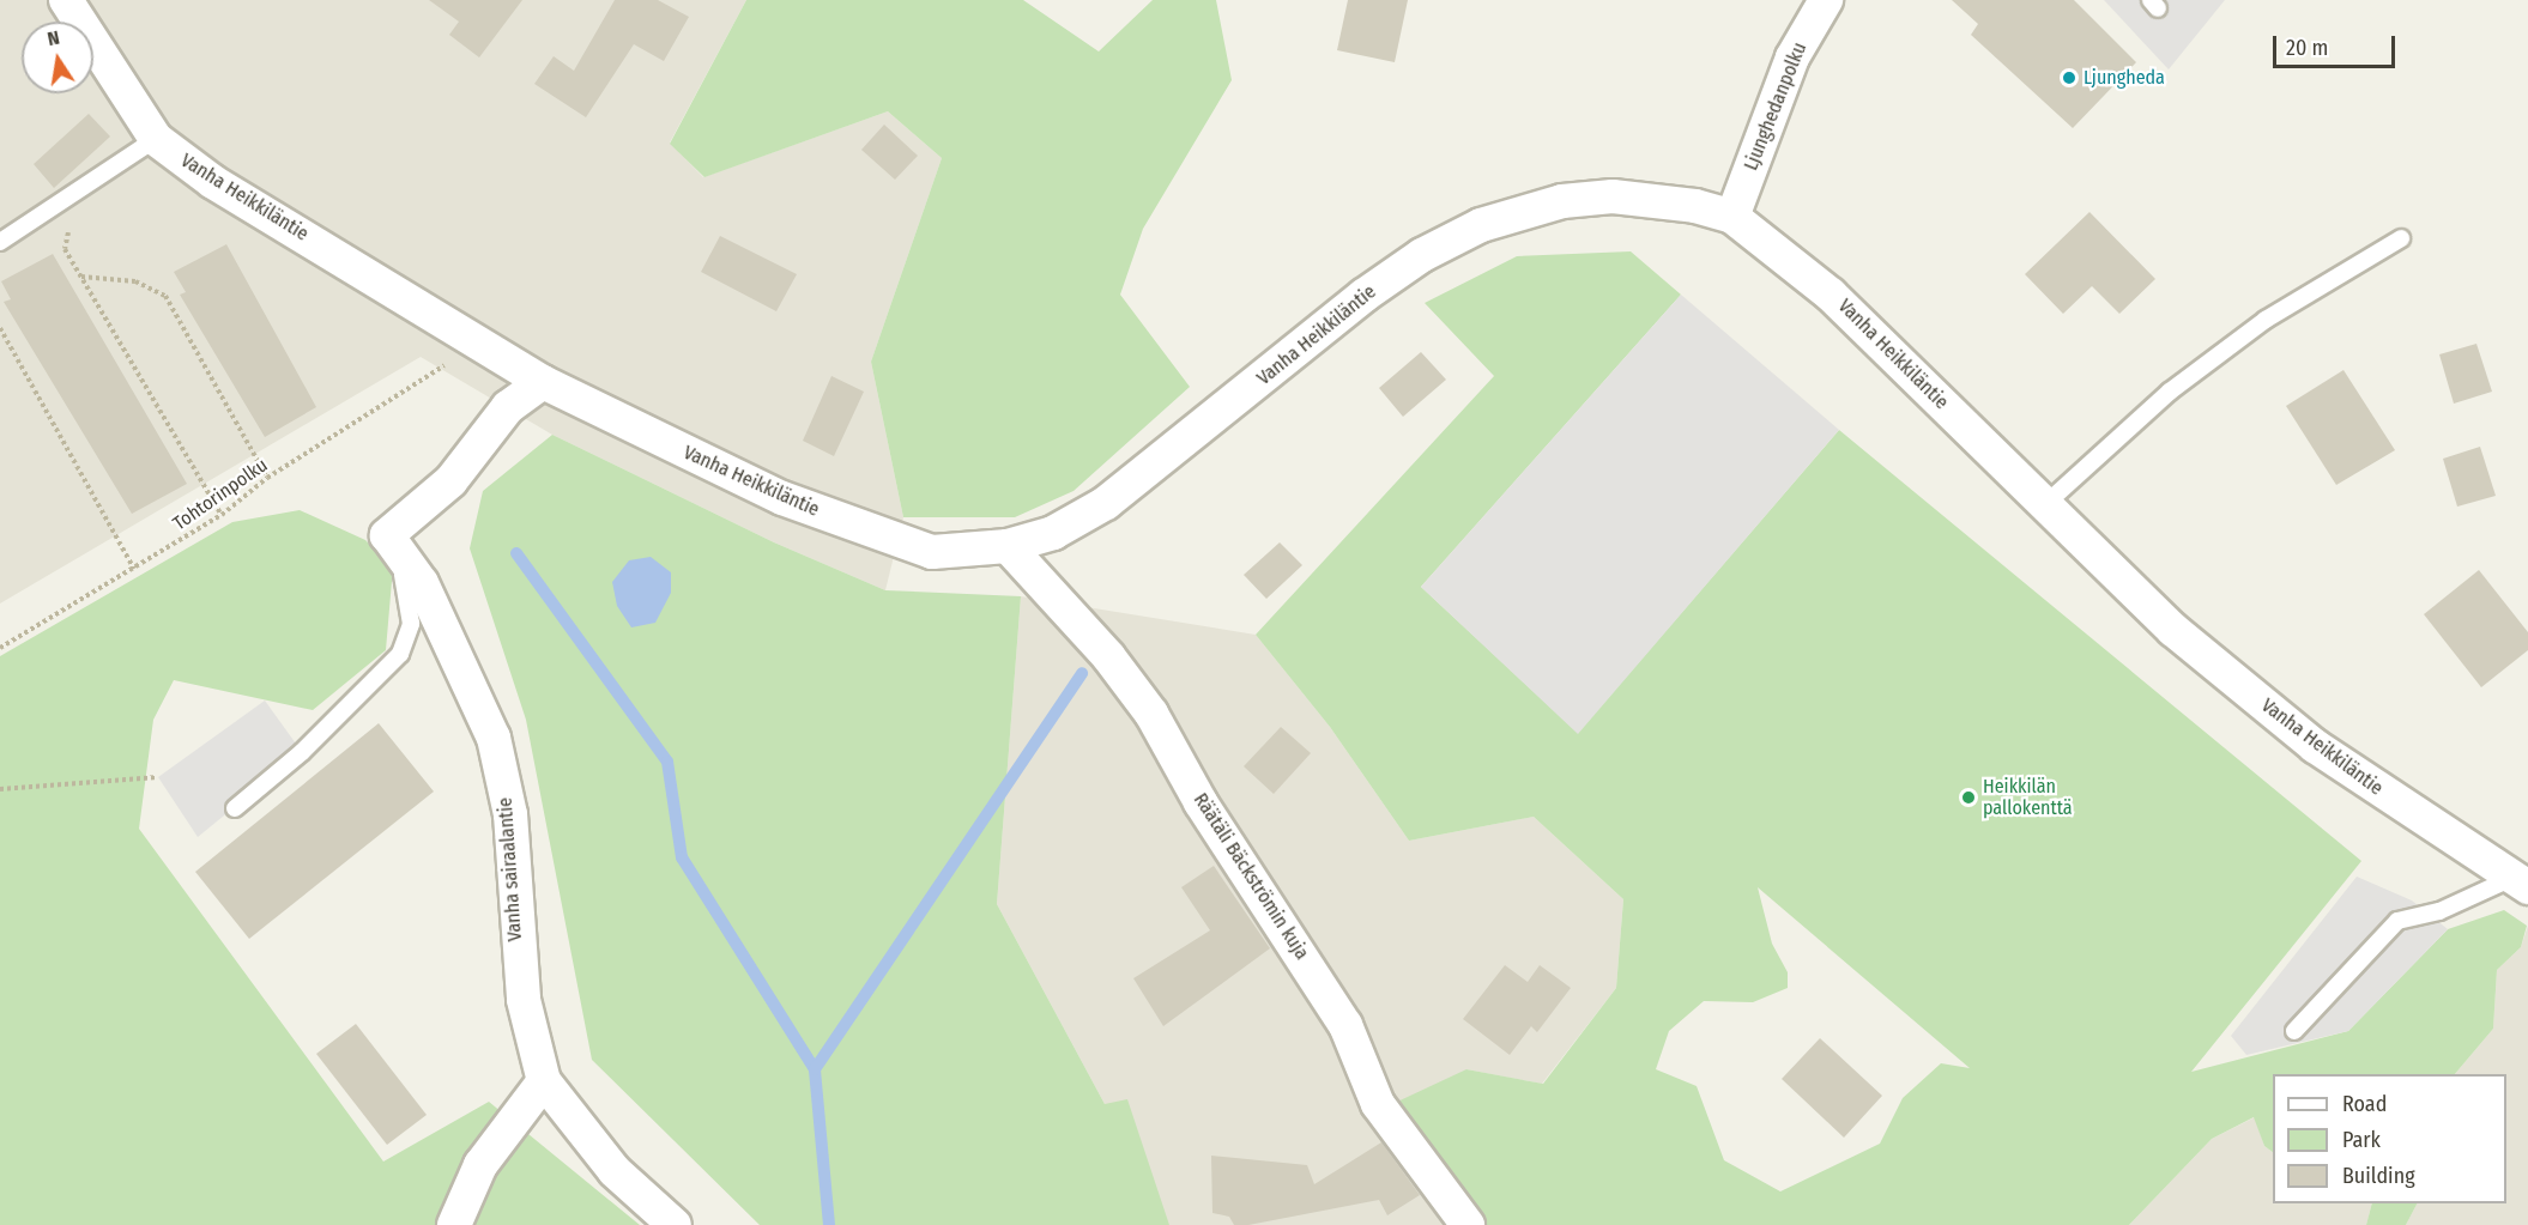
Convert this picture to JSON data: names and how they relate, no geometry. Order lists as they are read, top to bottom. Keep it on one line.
{"streets":{"street":["Ljunghedanpolku","Vanha Heikkiläntie","Vanha sairaalantie","Räätäli Bäckströmin kuja"],"path":["Tohtorinpolku"]},"crossings":[["Ljunghedanpolku","Vanha Heikkiläntie"],["Vanha Heikkiläntie","Räätäli Bäckströmin kuja"]],"places":["Ljungheda","Heikkilän pallokenttä"],"legend":["Road","Park","Building"],"scale_bar":"20 m","north":"top"}
